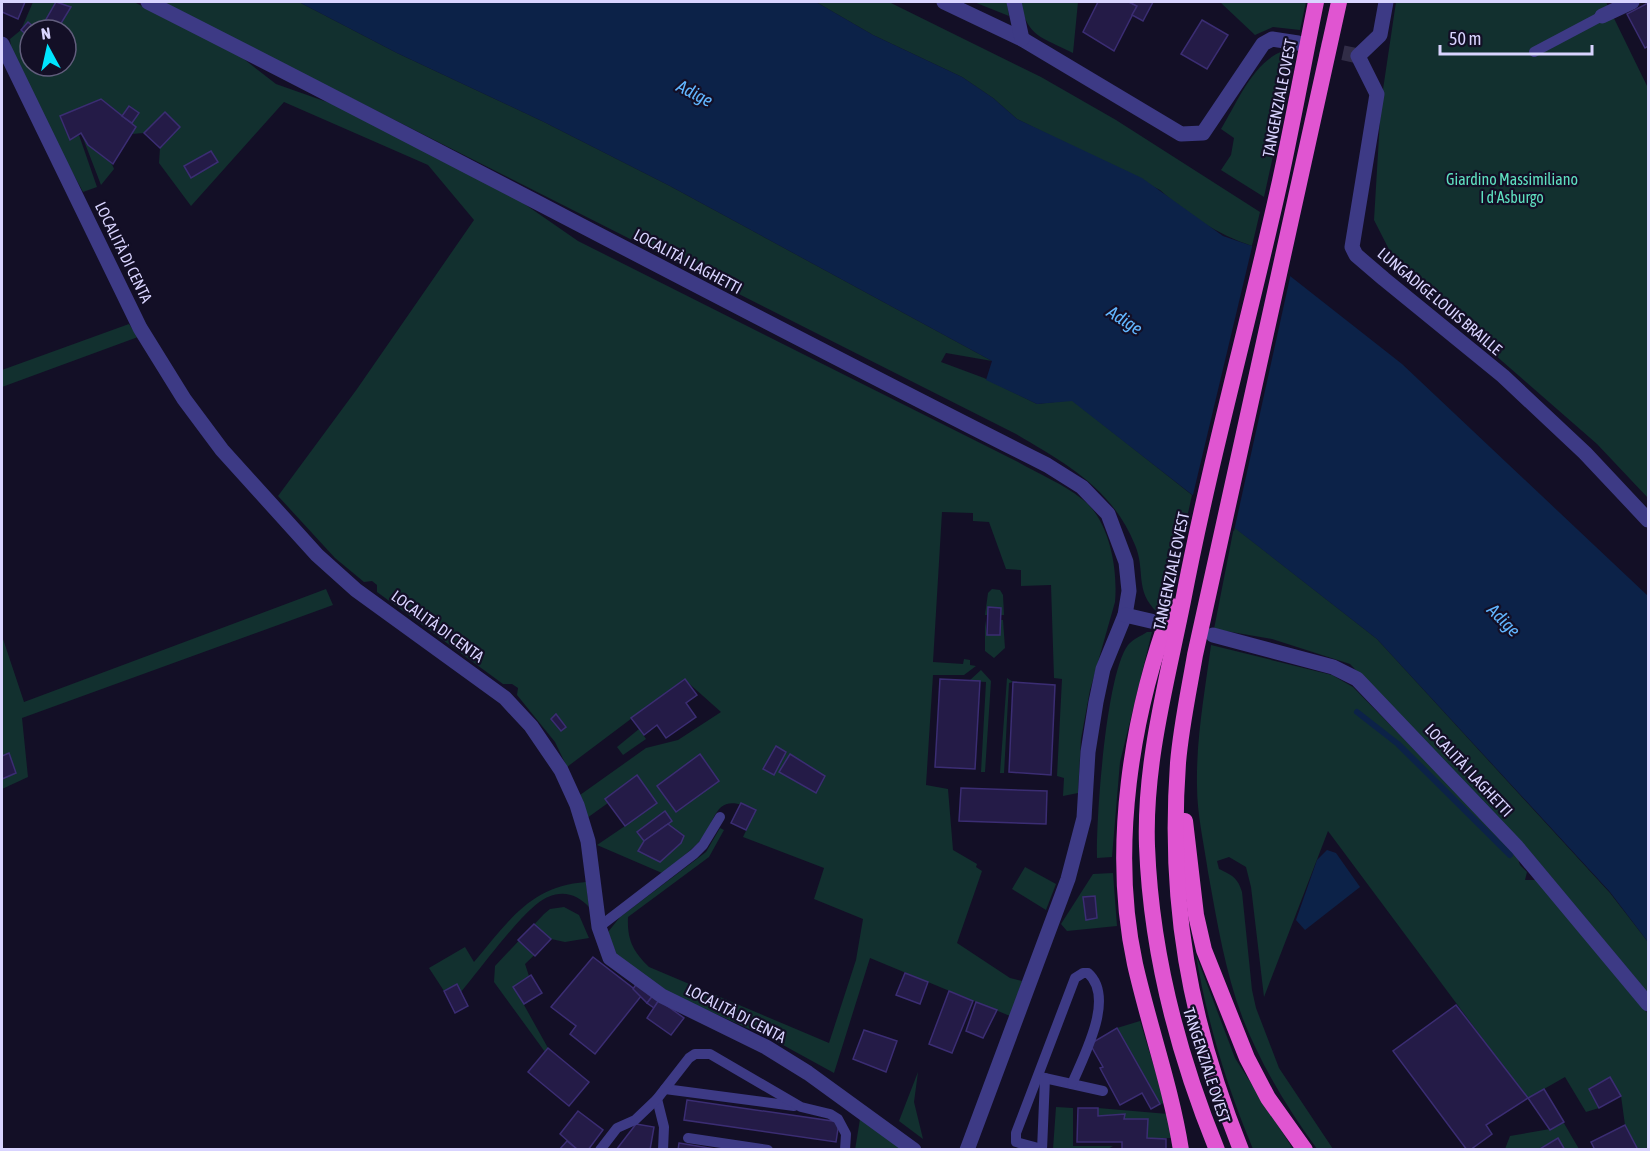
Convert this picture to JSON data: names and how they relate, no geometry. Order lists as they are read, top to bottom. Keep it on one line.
{"streets":{"highway":["TANGENZIALE OVEST"],"street":["LOCALITÀ DI CENTA","LOCALITÀ I LAGHETTI","LUNGADIGE LOUIS BRAILLE"]},"water":["Adige"],"parks":["Giardino Massimiliano I d'Asburgo"],"scale_bar":"50 m","north":"top"}
